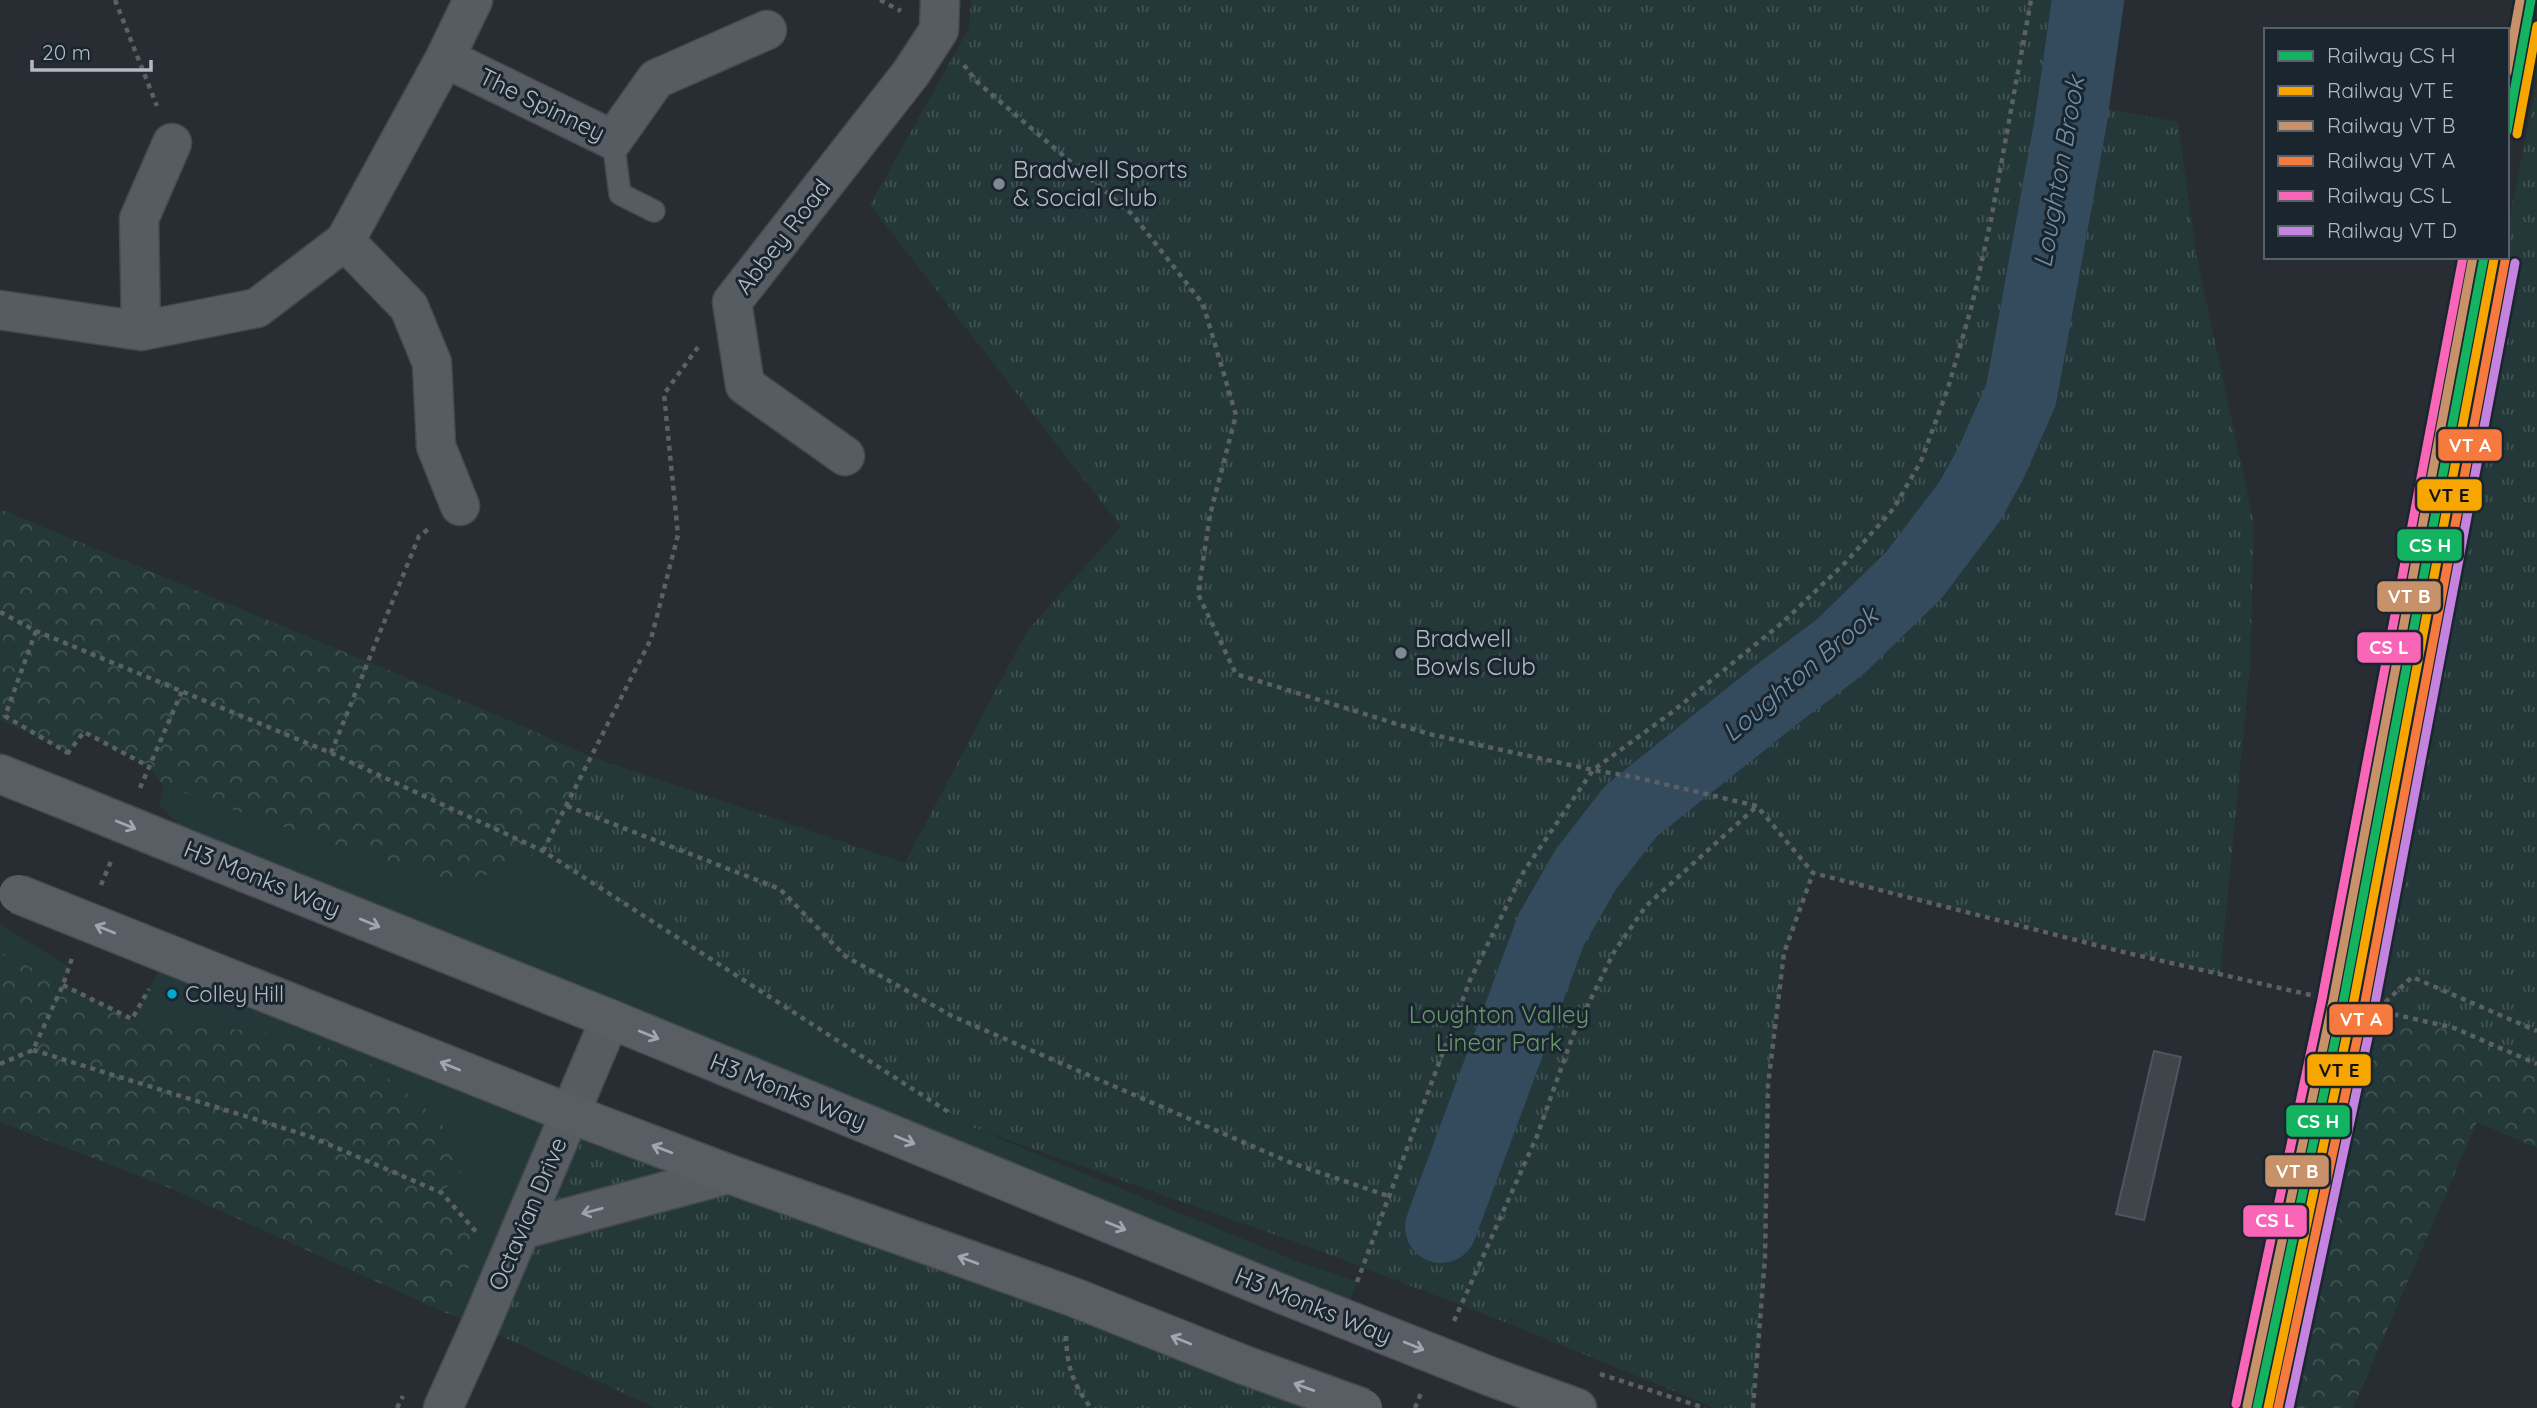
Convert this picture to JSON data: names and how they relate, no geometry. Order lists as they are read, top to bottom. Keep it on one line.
{"streets":{"main road":["H3 Monks Way"],"street":["The Spinney","Abbey Road","Octavian Drive"]},"crossings":[["H3 Monks Way","Octavian Drive"]],"water":["Loughton Brook"],"parks":["Loughton Valley Linear Park"],"places":["Bradwell Sports & Social Club","Bradwell Bowls Club","Colley Hill"],"legend":["Railway CS H","Railway VT E","Railway VT B","Railway VT A","Railway CS L","Railway VT D"],"scale_bar":"20 m"}
